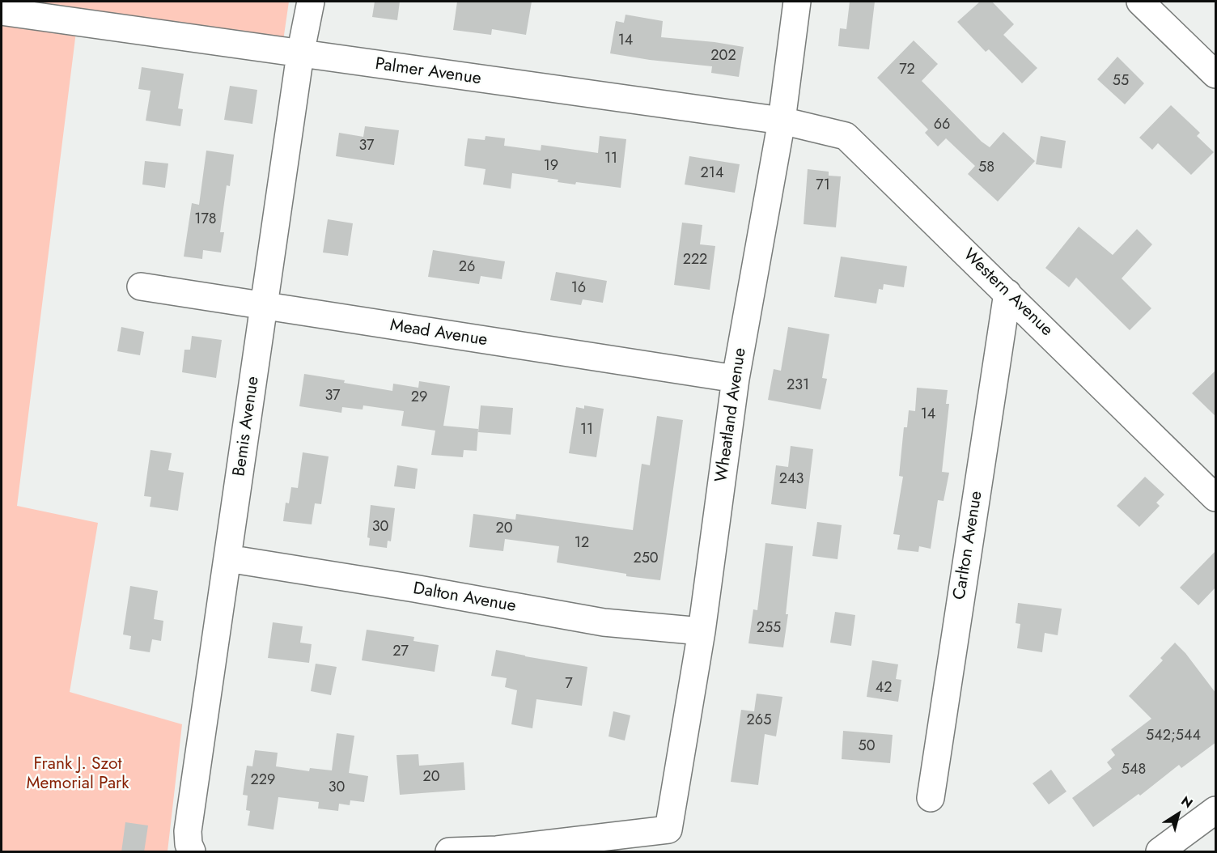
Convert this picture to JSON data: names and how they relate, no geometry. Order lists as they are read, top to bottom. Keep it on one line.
{"streets":{"street":["Palmer Avenue","Western Avenue","Mead Avenue","Wheatland Avenue","Bemis Avenue","Carlton Avenue","Dalton Avenue"]},"crossings":[["Palmer Avenue","Western Avenue"],["Palmer Avenue","Wheatland Avenue"],["Palmer Avenue","Bemis Avenue"],["Western Avenue","Wheatland Avenue"],["Western Avenue","Carlton Avenue"],["Mead Avenue","Wheatland Avenue"],["Mead Avenue","Bemis Avenue"],["Wheatland Avenue","Dalton Avenue"],["Bemis Avenue","Dalton Avenue"]],"parks":["Frank J. Szot Memorial Park"],"house_numbers":["14","202","72","55","66","37","11","19","58","214","71","178","222","26","16","231","37","29","14","11","243","30","20","12","250","255","27","7","42","265","542;544","50","548","20","229","30"],"north":"top right"}
